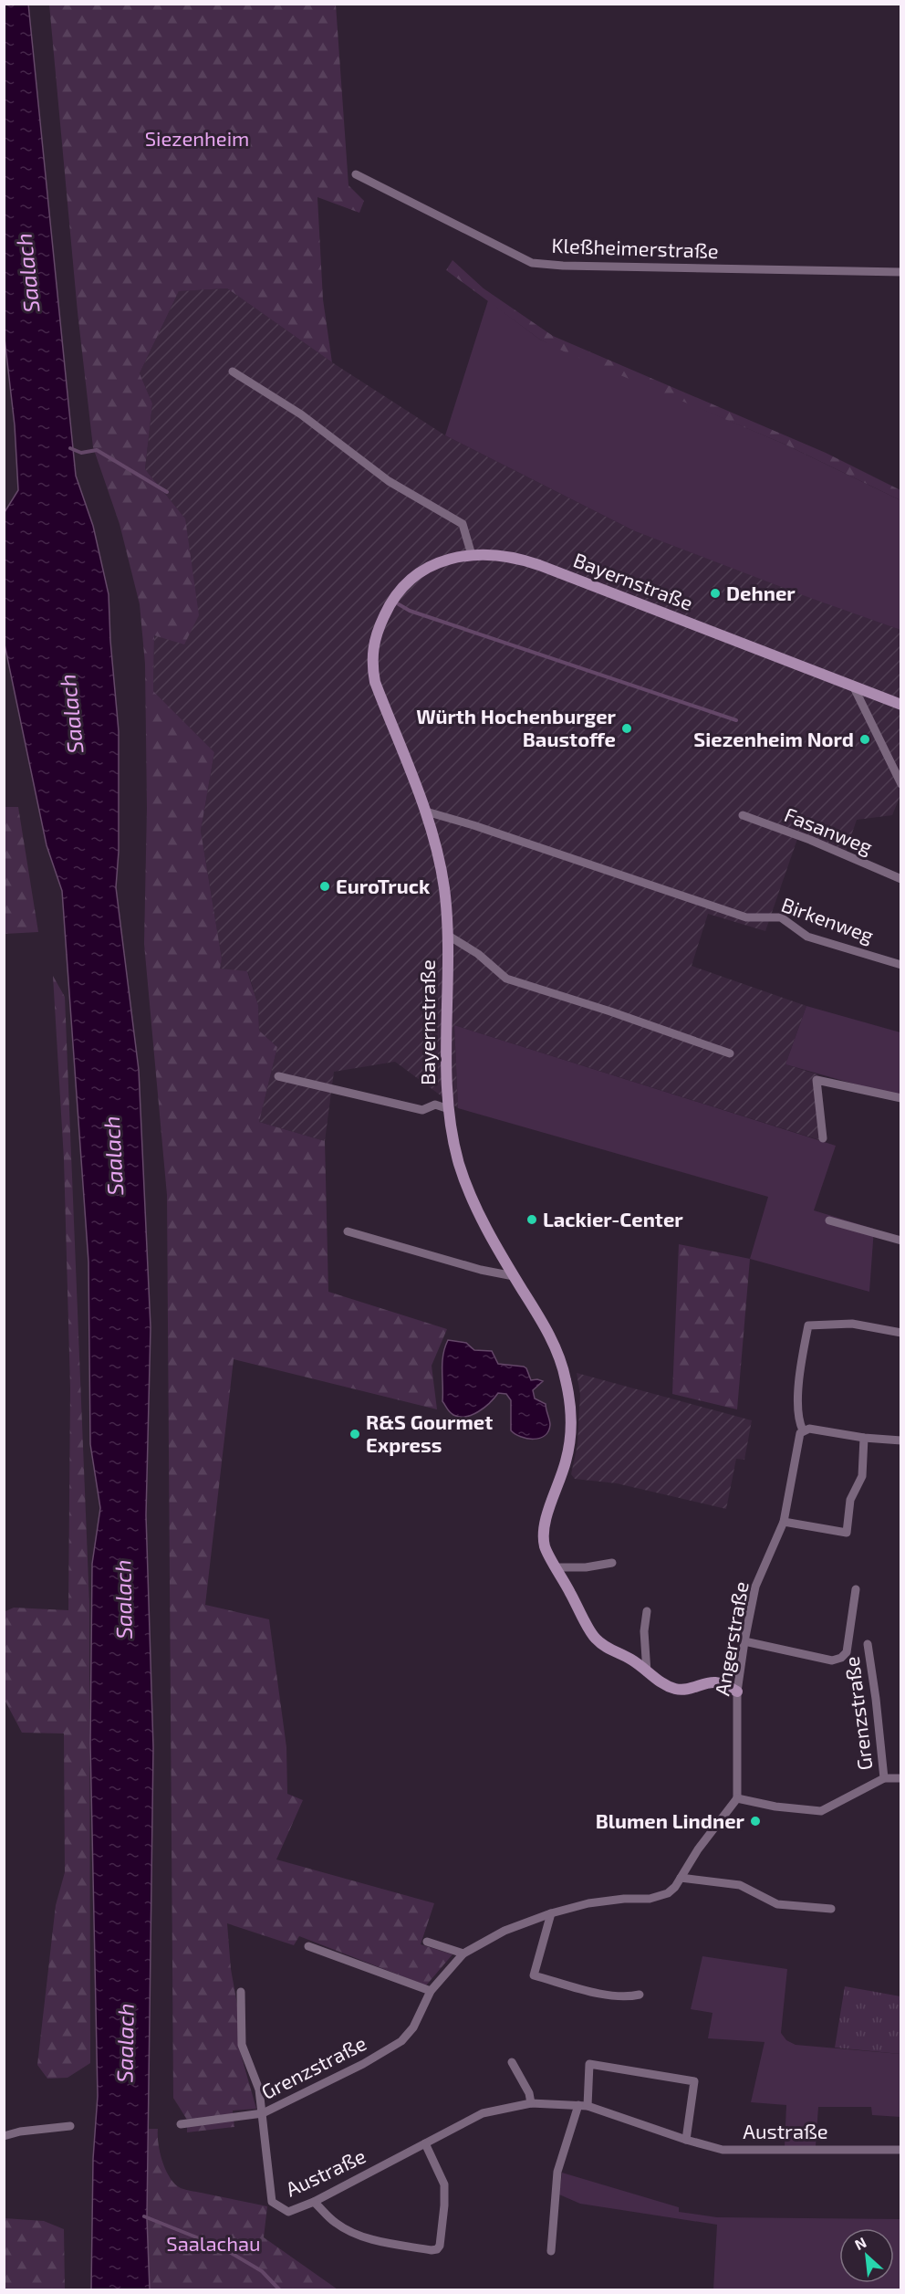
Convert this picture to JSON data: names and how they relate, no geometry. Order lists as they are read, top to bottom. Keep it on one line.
{"streets":{"street":["Kleßheimerstraße","Bayernstraße","Fasanweg","Birkenweg","Angerstraße","Grenzstraße","Austraße"]},"crossings":[["Bayernstraße","Birkenweg"],["Angerstraße","Grenzstraße"],["Grenzstraße","Austraße"]],"water":["Saalach"],"parks":["Siezenheim","Saalachau"],"places":["Dehner","Würth Hochenburger Baustoffe","Siezenheim Nord","EuroTruck","Lackier-Center","R&S Gourmet Express","Blumen Lindner"],"north":"top left"}
